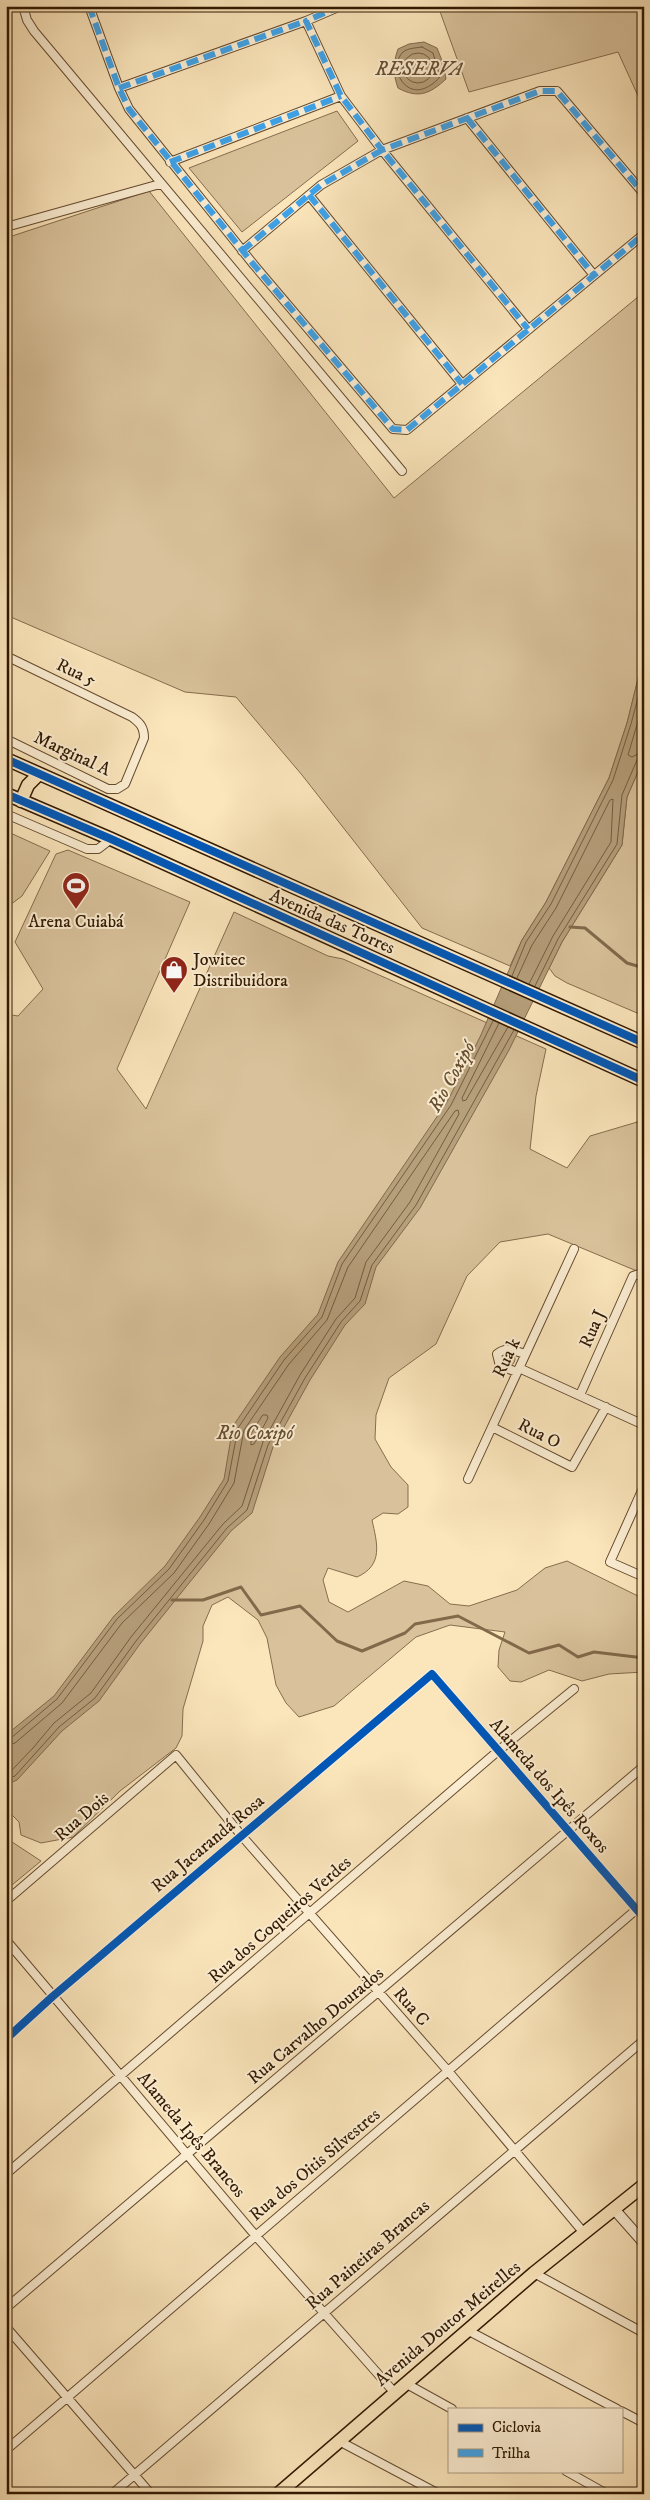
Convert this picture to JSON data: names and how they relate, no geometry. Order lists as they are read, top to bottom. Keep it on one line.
{"streets":{"main road":["Avenida das Torres","Avenida Doutor Meirelles"],"street":["Rua 5","Marginal A","Rua J","Rua k","Rua O","Alameda dos Ipês Roxos","Rua Dois","Rua Jacarandá Rosa","Rua dos Coqueiros Verdes","Rua C","Rua Carvalho Dourados","Alameda Ipês Brancos","Rua dos Oitis Silvestres","Rua Paineiras Brancas"]},"crossings":[["Rua 5","Marginal A"],["Rua k","Rua O"],["Alameda dos Ipês Roxos","Rua Jacarandá Rosa"],["Alameda dos Ipês Roxos","Rua dos Coqueiros Verdes"],["Alameda dos Ipês Roxos","Rua Carvalho Dourados"],["Alameda dos Ipês Roxos","Rua dos Oitis Silvestres"],["Rua Dois","Rua C"],["Rua Jacarandá Rosa","Rua C"],["Rua Jacarandá Rosa","Alameda Ipês Brancos"],["Rua dos Coqueiros Verdes","Rua C"],["Rua dos Coqueiros Verdes","Alameda Ipês Brancos"],["Rua C","Rua Carvalho Dourados"],["Rua C","Rua dos Oitis Silvestres"],["Rua C","Rua Paineiras Brancas"],["Rua C","Avenida Doutor Meirelles"],["Rua Carvalho Dourados","Alameda Ipês Brancos"],["Alameda Ipês Brancos","Rua dos Oitis Silvestres"],["Alameda Ipês Brancos","Rua Paineiras Brancas"],["Alameda Ipês Brancos","Avenida Doutor Meirelles"]],"water":["RESERVA","Rio Coxipó"],"places":{"sports":["Arena Cuiabá"],"shop":["Jowitec Distribuidora"]},"legend":["Ciclovia","Trilha"]}
